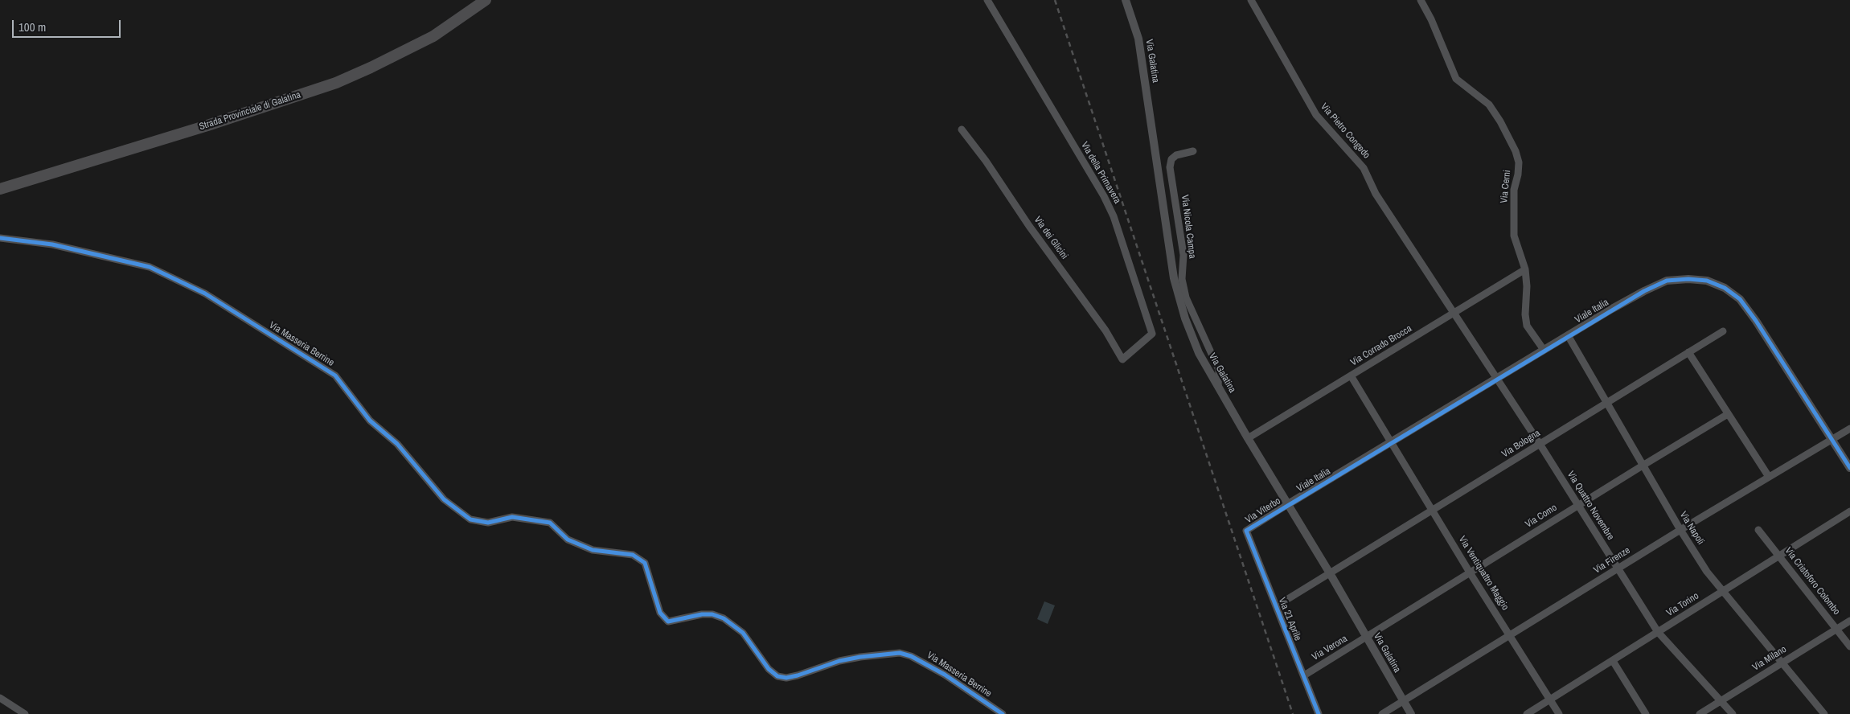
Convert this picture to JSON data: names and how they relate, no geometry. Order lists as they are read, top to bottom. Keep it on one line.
{"streets":{"main road":["Strada Provinciale di Galatina"],"street":["Via Galatina","Via Pietro Congedo","Via della Primavera","Via Cerni","Via Nicola Campa","Via dei Glicini","Viale Italia","Via Masseria Berrine","Via Corrado Brocca","Via Bologna","Via Quattro Novembre","Via Viterbo","Via Como","Via Napoli","Via Firenze","Via Ventiquattro Maggio","Via Cristoforo Colombo","Via Torino","Via 21 Aprile","Via Verona","Via Milano"]},"crossings":[["Via Galatina","Via Nicola Campa"],["Via Galatina","Viale Italia"],["Via Galatina","Via Corrado Brocca"],["Via Galatina","Via Bologna"],["Via Galatina","Via Viterbo"],["Via Galatina","Via Como"],["Via Galatina","Via Firenze"],["Via Galatina","Via Verona"],["Via Pietro Congedo","Viale Italia"],["Via Pietro Congedo","Via Corrado Brocca"],["Via Pietro Congedo","Via Quattro Novembre"],["Via della Primavera","Via dei Glicini"],["Via Cerni","Viale Italia"],["Via Cerni","Via Corrado Brocca"],["Viale Italia","Via Quattro Novembre"],["Viale Italia","Via Viterbo"],["Viale Italia","Via Napoli"],["Viale Italia","Via Firenze"],["Viale Italia","Via Ventiquattro Maggio"],["Via Corrado Brocca","Via Ventiquattro Maggio"],["Via Bologna","Via Quattro Novembre"],["Via Bologna","Via Napoli"],["Via Bologna","Via Ventiquattro Maggio"],["Via Bologna","Via 21 Aprile"],["Via Quattro Novembre","Via Como"],["Via Quattro Novembre","Via Firenze"],["Via Quattro Novembre","Via Torino"],["Via Quattro Novembre","Via Milano"],["Via Viterbo","Via 21 Aprile"],["Via Como","Via Napoli"],["Via Como","Via Ventiquattro Maggio"],["Via Como","Via Verona"],["Via Napoli","Via Firenze"],["Via Napoli","Via Torino"],["Via Napoli","Via Milano"],["Via Firenze","Via Ventiquattro Maggio"],["Via Ventiquattro Maggio","Via Torino"],["Via Cristoforo Colombo","Via Torino"],["Via Cristoforo Colombo","Via Milano"],["Via 21 Aprile","Via Verona"]],"scale_bar":"100 m"}
